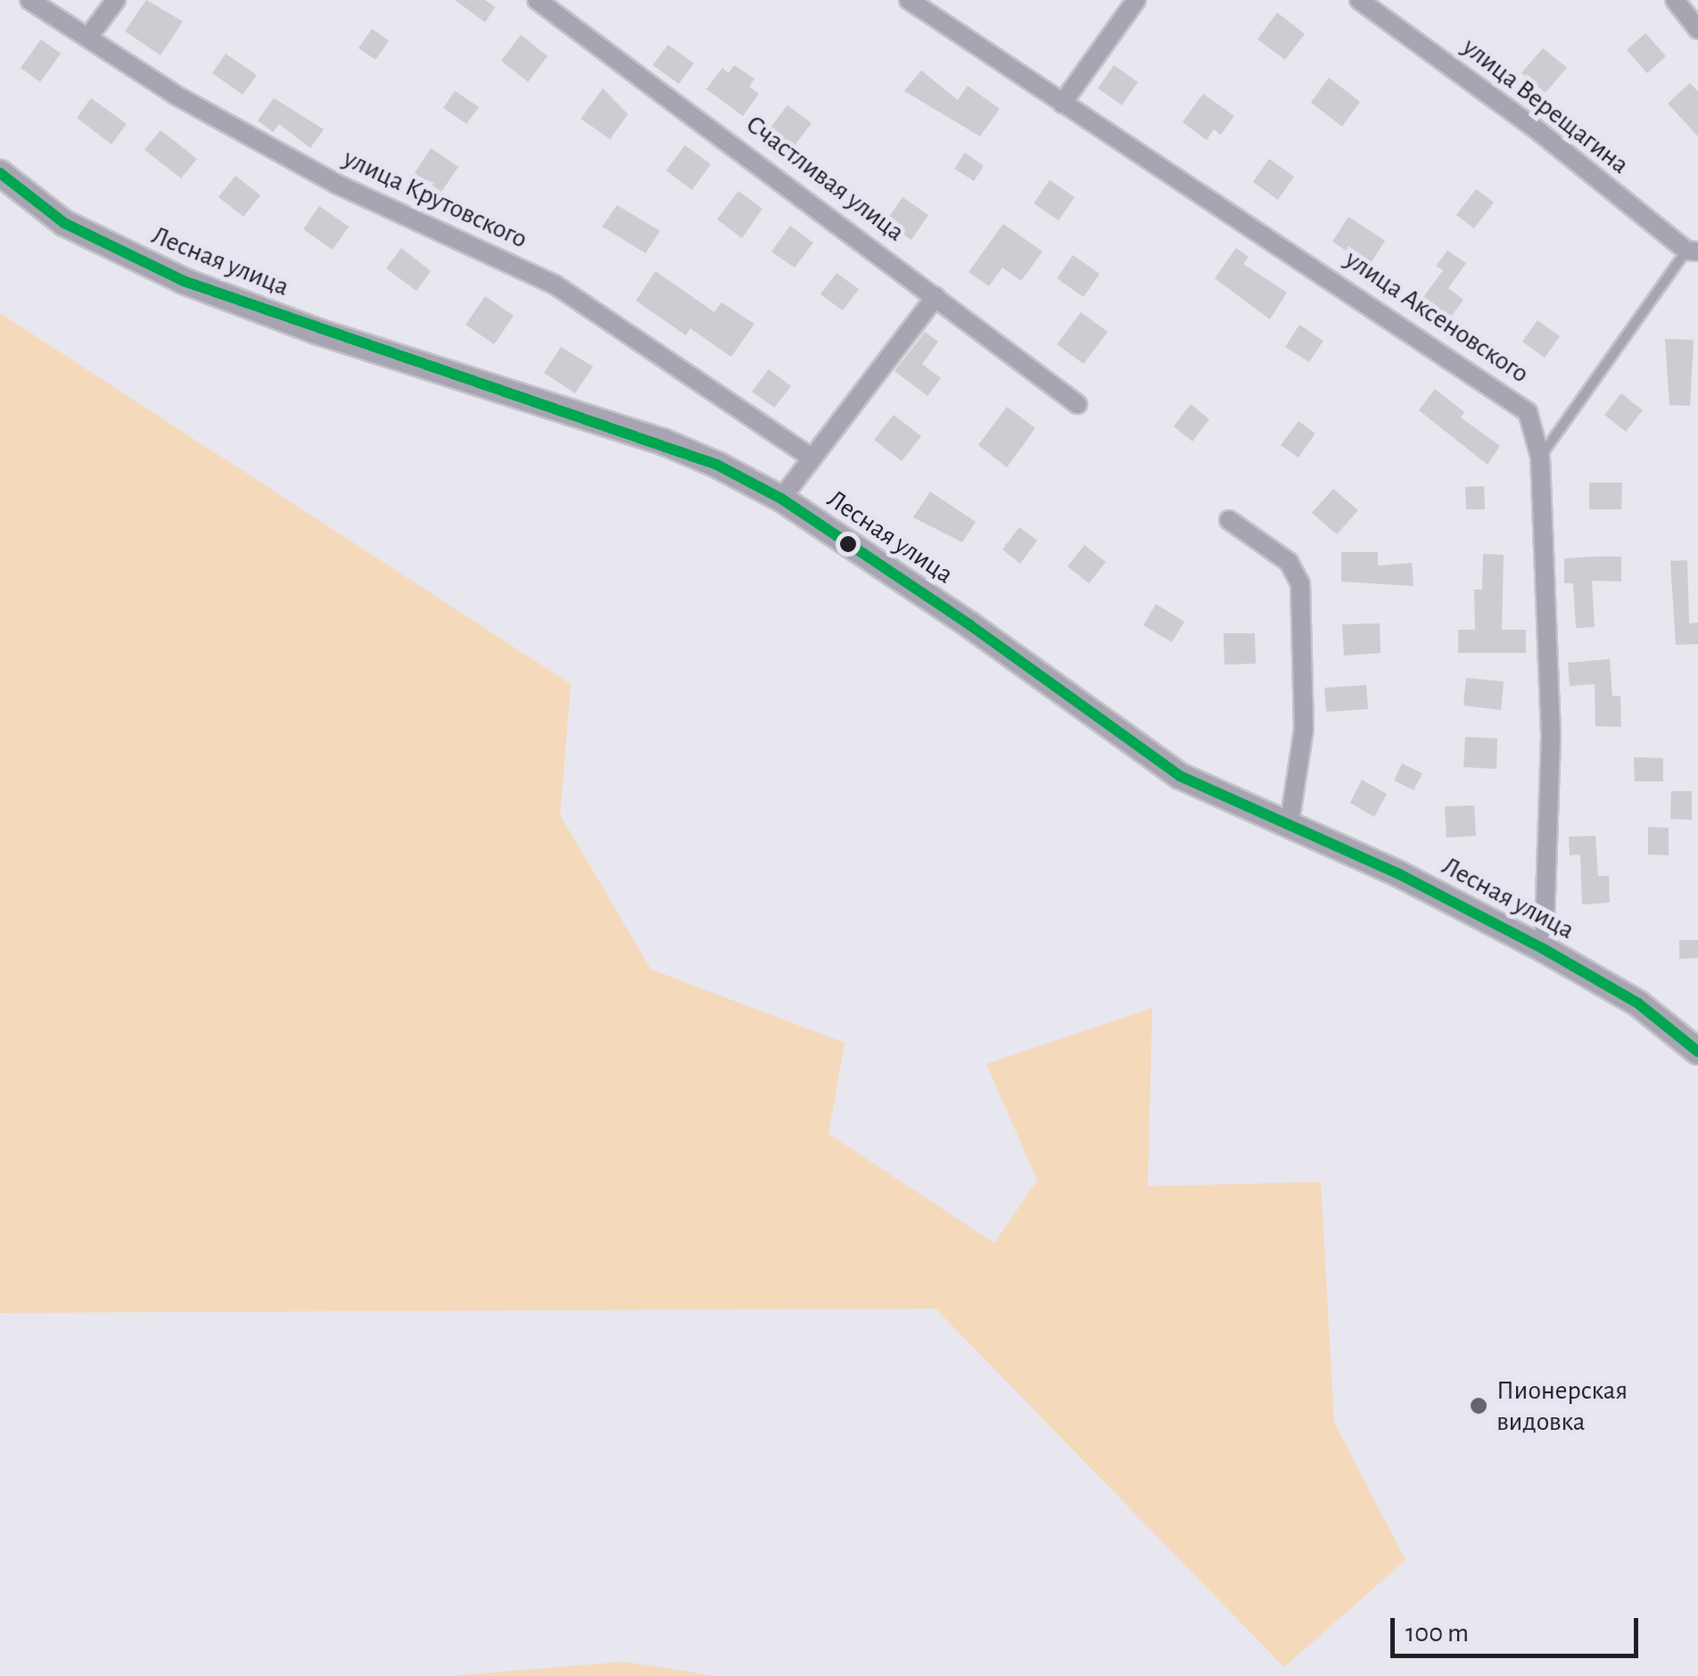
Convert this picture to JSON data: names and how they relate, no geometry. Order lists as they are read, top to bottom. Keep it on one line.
{"streets":{"main road":["Лесная улица"],"street":["улица Верещагина","Счастливая улица","улица Крутовского","улица Аксеновского"]},"crossings":[["Лесная улица","улица Аксеновского"]],"places":["Пионерская видовка"],"scale_bar":"100 m"}
